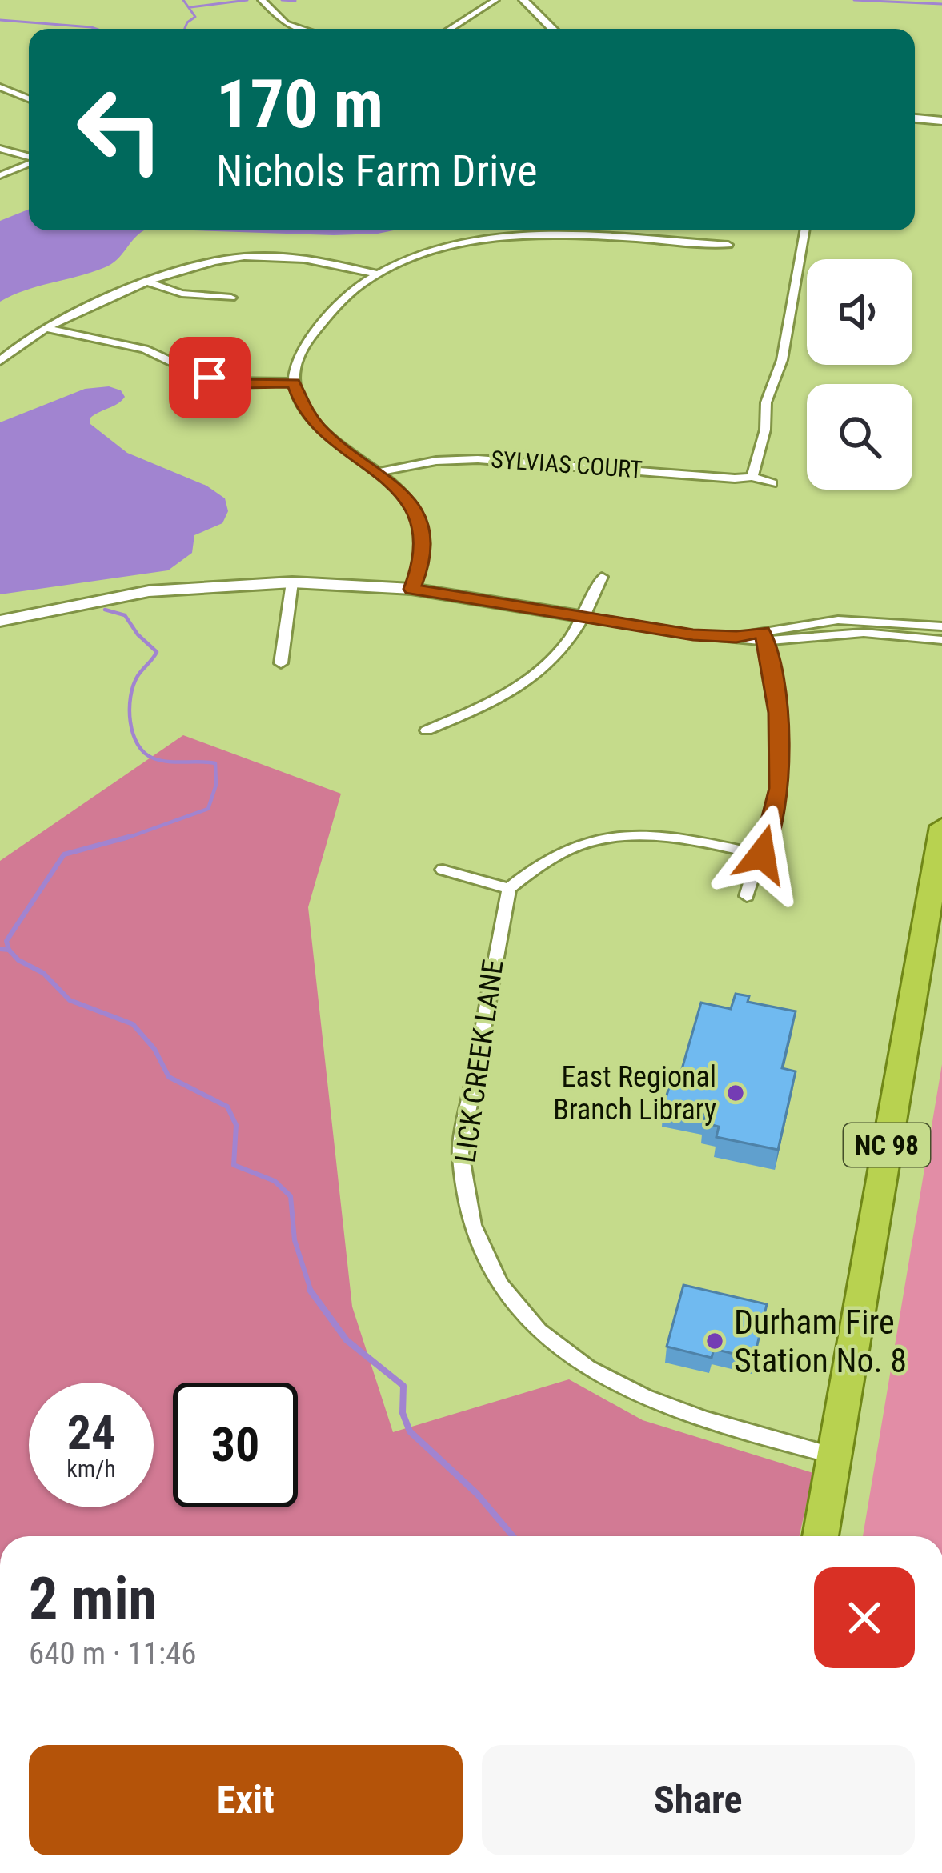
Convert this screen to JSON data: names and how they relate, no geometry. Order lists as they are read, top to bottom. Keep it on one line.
{"streets":{"highway":["NC 98"],"street":["SYLVIAS COURT","LICK CREEK LANE"]},"crossings":[["LICK CREEK LANE","NC 98"]],"places":["East Regional Branch Library","Durham Fire Station No. 8"],"page":{"turn":["170 m","Nichols Farm Drive"],"speed":"24 km/h","limit":"30","heading":["2 min","640 m · 11:46"],"buttons":["Exit","Share"]}}
